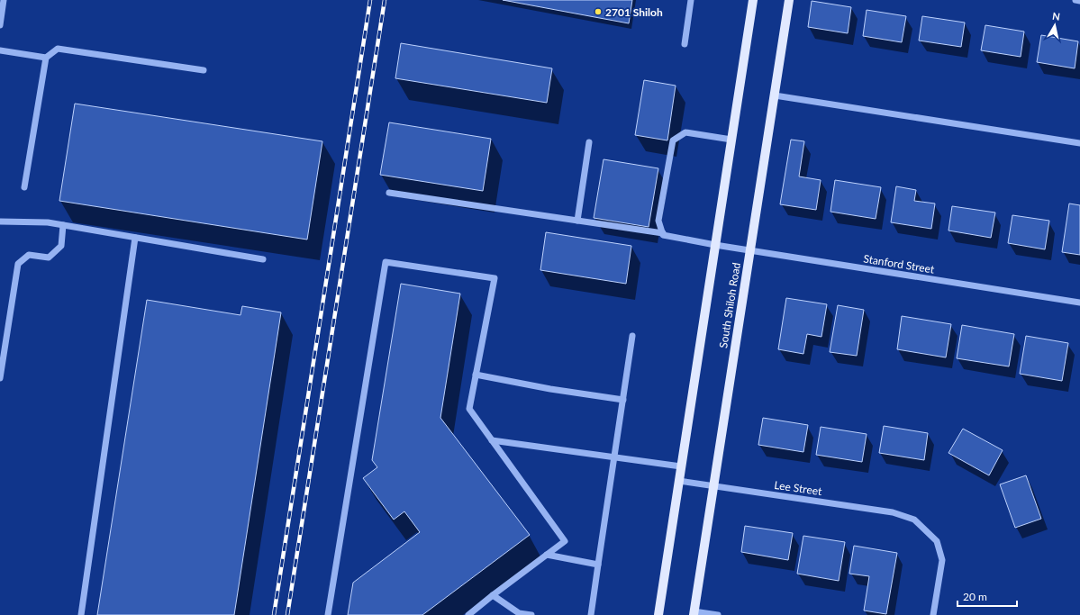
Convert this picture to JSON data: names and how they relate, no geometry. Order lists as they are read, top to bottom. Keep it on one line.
{"streets":{"main road":["South Shiloh Road"],"street":["Stanford Street","Lee Street"]},"crossings":[["Stanford Street","South Shiloh Road"],["South Shiloh Road","Lee Street"]],"places":["2701 Shiloh"],"scale_bar":"20 m","north":"top"}
